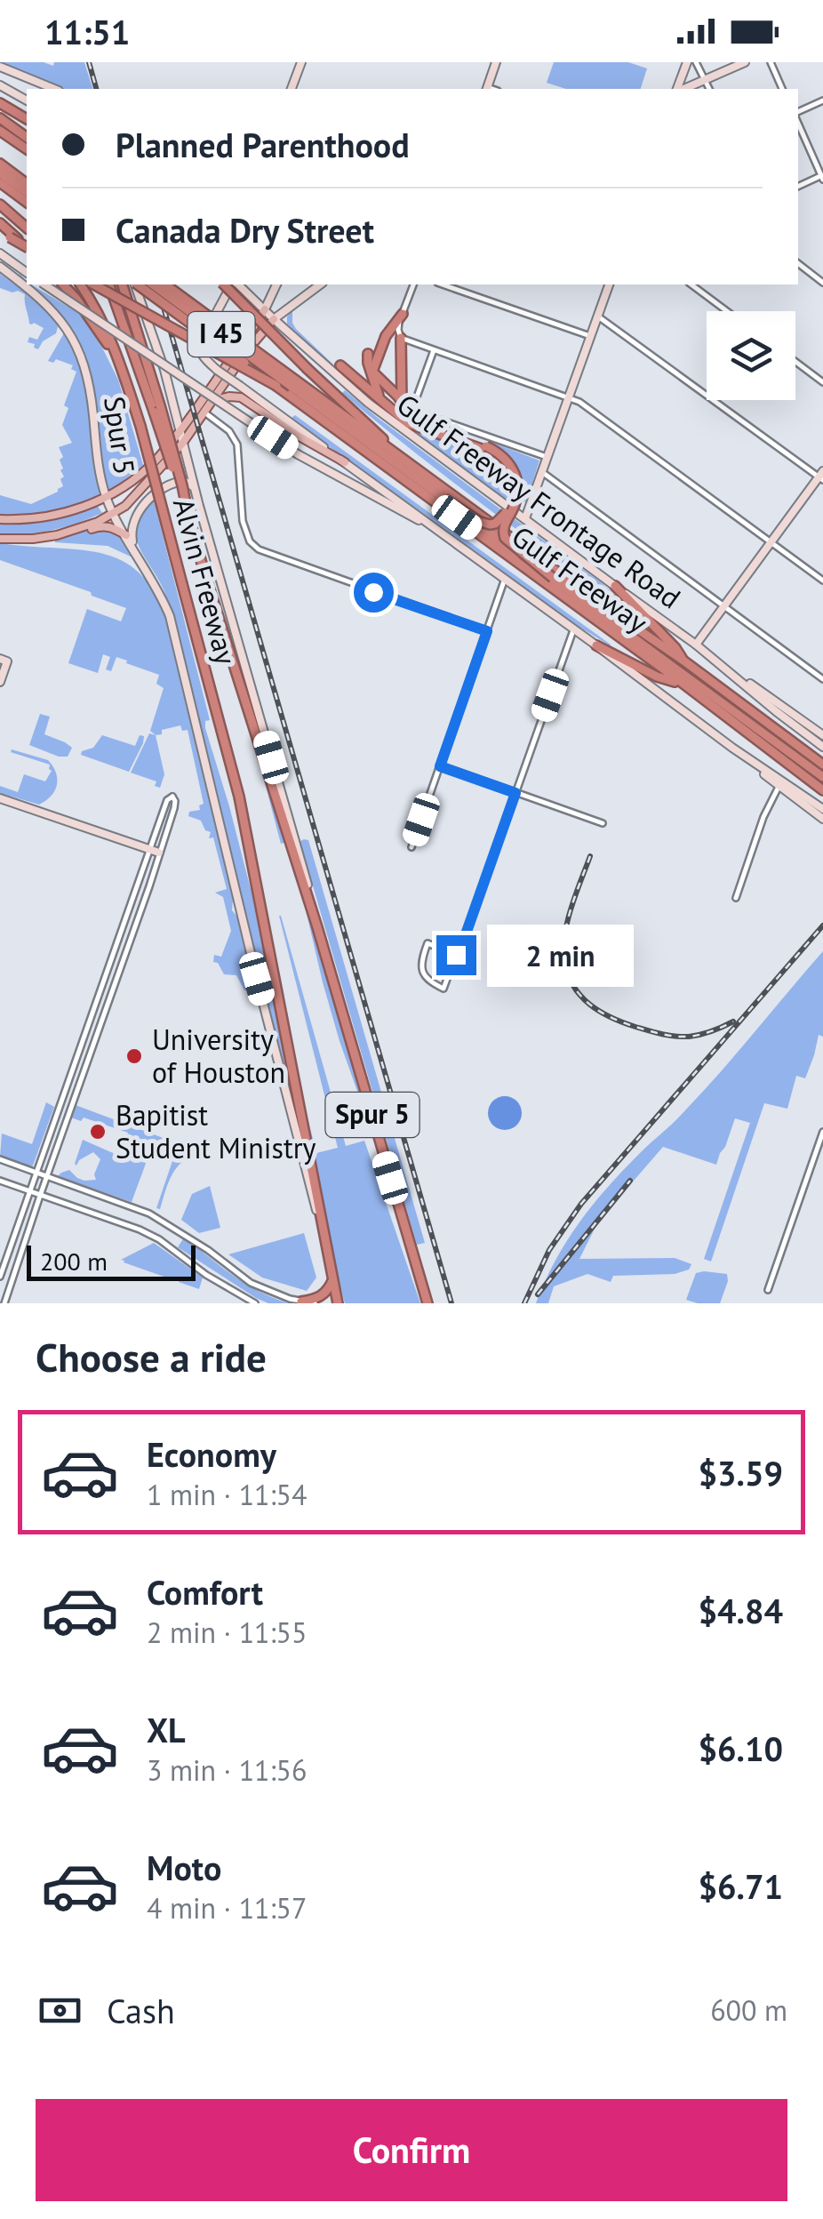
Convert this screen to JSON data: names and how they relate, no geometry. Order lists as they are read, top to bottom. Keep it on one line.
{"streets":{"highway":["I 45","Spur 5","Gulf Freeway","Alvin Freeway"],"main road":["Gulf Freeway Frontage Road"]},"crossings":[["Spur 5","Alvin Freeway"]],"places":["University of Houston","Bapitist Student Ministry"],"scale_bar":"200 m","page":{"status":"11:51","banner":["Planned Parenthood","Canada Dry Street"],"bubble":"2 min","scale":"200 m","heading":"Choose a ride","list":[{"name":"Economy","note":"1 min · 11:54","value":"$3.59"},{"name":"Comfort","note":"2 min · 11:55","value":"$4.84"},{"name":"XL","note":"3 min · 11:56","value":"$6.10"},{"name":"Moto","note":"4 min · 11:57","value":"$6.71"}],"pay":["Cash","600 m"],"buttons":"Confirm"}}
